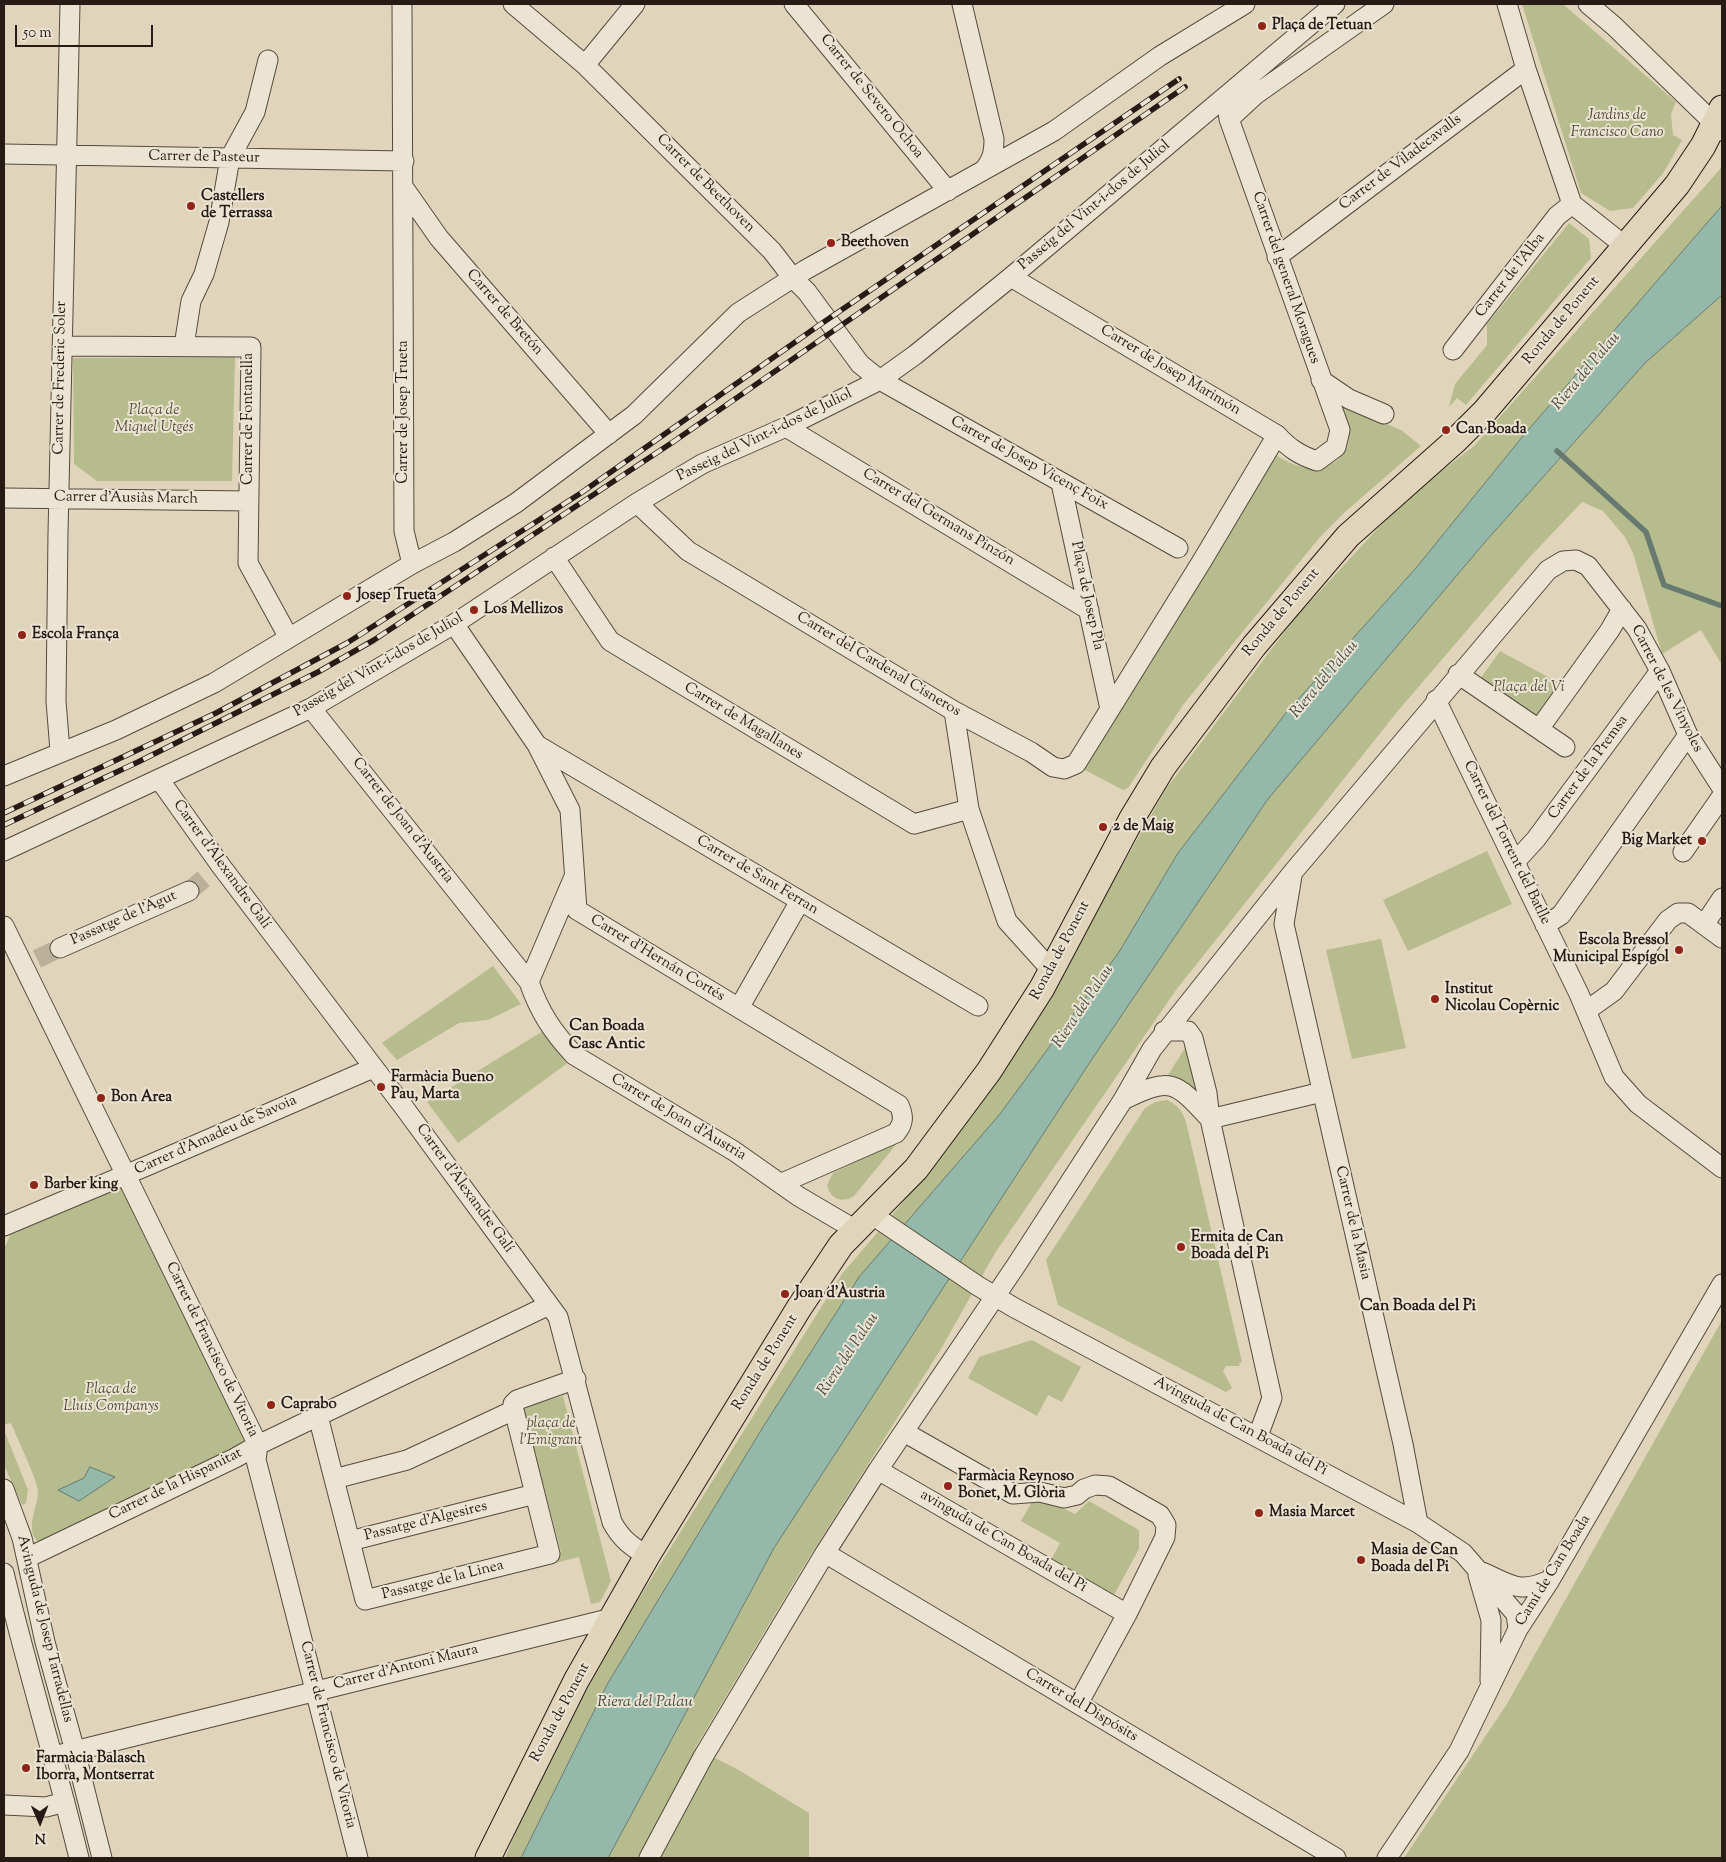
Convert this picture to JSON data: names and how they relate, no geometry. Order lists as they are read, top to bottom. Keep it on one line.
{"streets":{"main road":["Ronda de Ponent"],"street":["Carrer de Severo Ochoa","Carrer de Pasteur","Carrer de Viladecavalls","Carrer de Beethoven","Passeig del Vint-i-dos de Juliol","Carrer de l'Alba","Carrer del general Moragues","Carrer de Bretón","Carrer de Josep Marimón","Carrer de Frederic Soler","Carrer de Josep Trueta","Carrer de Fontanella","Carrer de Josep Vicenç Foix","Carrer d'Ausiàs March","Carrer del Germans Pinzón","Plaça de Josep Pla","Carrer del Cardenal Cisneros","Carrer de les Vinyoles","Carrer de Magallanes","Carrer de la Premsa","Carrer de Joan d'Àustria","Carrer del Torrent del Batlle","Carrer d'Alexandre Galí","Carrer de Sant Ferran","Passatge de l'Agut","Carrer d'Hernán Cortés","Carrer d'Amadeu de Savoia","Carrer de la Masia","Carrer de Francisco de Vitoria","Avinguda de Can Boada del Pi","Carrer de la Hispanitat","Passatge d'Algesires","avinguda de Can Boada del Pi","Camí de Can Boada","Passatge de la Linea","Avinguda de Josep Tarradellas","Carrer d'Antoni Maura","Carrer del Dispósits"]},"crossings":[["Carrer de Pasteur","Carrer de Frederic Soler"],["Carrer de Pasteur","Carrer de Josep Trueta"],["Carrer de Viladecavalls","Carrer del general Moragues"],["Carrer de Beethoven","Passeig del Vint-i-dos de Juliol"],["Carrer de Beethoven","Carrer de Josep Vicenç Foix"],["Passeig del Vint-i-dos de Juliol","Carrer del general Moragues"],["Passeig del Vint-i-dos de Juliol","Carrer de Josep Marimón"],["Passeig del Vint-i-dos de Juliol","Carrer de Josep Vicenç Foix"],["Passeig del Vint-i-dos de Juliol","Carrer del Germans Pinzón"],["Passeig del Vint-i-dos de Juliol","Carrer del Cardenal Cisneros"],["Passeig del Vint-i-dos de Juliol","Carrer de Magallanes"],["Passeig del Vint-i-dos de Juliol","Carrer de Joan d'Àustria"],["Passeig del Vint-i-dos de Juliol","Carrer d'Alexandre Galí"],["Passeig del Vint-i-dos de Juliol","Carrer d'Hernán Cortés"],["Carrer del general Moragues","Carrer de Josep Marimón"],["Carrer de Bretón","Carrer de Josep Trueta"],["Ronda de Ponent","Carrer de Joan d'Àustria"],["Ronda de Ponent","Carrer d'Alexandre Galí"],["Ronda de Ponent","Carrer d'Antoni Maura"],["Carrer de Frederic Soler","Carrer de Fontanella"],["Carrer de Frederic Soler","Carrer d'Ausiàs March"],["Carrer de Fontanella","Carrer d'Ausiàs March"],["Carrer de Josep Vicenç Foix","Plaça de Josep Pla"],["Carrer del Germans Pinzón","Plaça de Josep Pla"],["Plaça de Josep Pla","Carrer del Cardenal Cisneros"],["Carrer de les Vinyoles","Carrer de la Premsa"],["Carrer de la Premsa","Carrer del Torrent del Batlle"],["Carrer de Joan d'Àustria","Carrer d'Hernán Cortés"],["Carrer d'Alexandre Galí","Carrer d'Amadeu de Savoia"],["Carrer d'Alexandre Galí","Carrer de la Hispanitat"],["Carrer de Sant Ferran","Carrer d'Hernán Cortés"],["Carrer d'Amadeu de Savoia","Carrer de Francisco de Vitoria"],["Carrer de la Masia","Avinguda de Can Boada del Pi"],["Carrer de Francisco de Vitoria","Carrer de la Hispanitat"],["Carrer de Francisco de Vitoria","Carrer d'Antoni Maura"],["Avinguda de Can Boada del Pi","Camí de Can Boada"],["Carrer de la Hispanitat","Passatge d'Algesires"],["Carrer de la Hispanitat","Avinguda de Josep Tarradellas"],["Passatge d'Algesires","Passatge de la Linea"],["Avinguda de Josep Tarradellas","Carrer d'Antoni Maura"]],"districts":["Can Boada Casc Antic","Can Boada del Pi"],"water":["Riera del Palau"],"parks":["Jardins de Francisco Cano","Plaça de Miquel Utgés","Plaça del Vi","Plaça de Lluís Companys","plaça de l'Emigrant"],"places":["Plaça de Tetuan","Castellers de Terrassa","Beethoven","Can Boada","Josep Trueta","Los Mellizos","Escola França","2 de Maig","Big Market","Escola Bressol Municipal Espígol","Institut Nicolau Copèrnic","Farmàcia Bueno Pau, Marta","Bon Area","Barber king","Ermita de Can Boada del Pi","Joan d'Àustria","Caprabo","Farmàcia Reynoso Bonet, M. Glòria","Masia Marcet","Masia de Can Boada del Pi","Farmàcia Balasch Iborra, Montserrat"],"scale_bar":"50 m","north":"bottom"}
